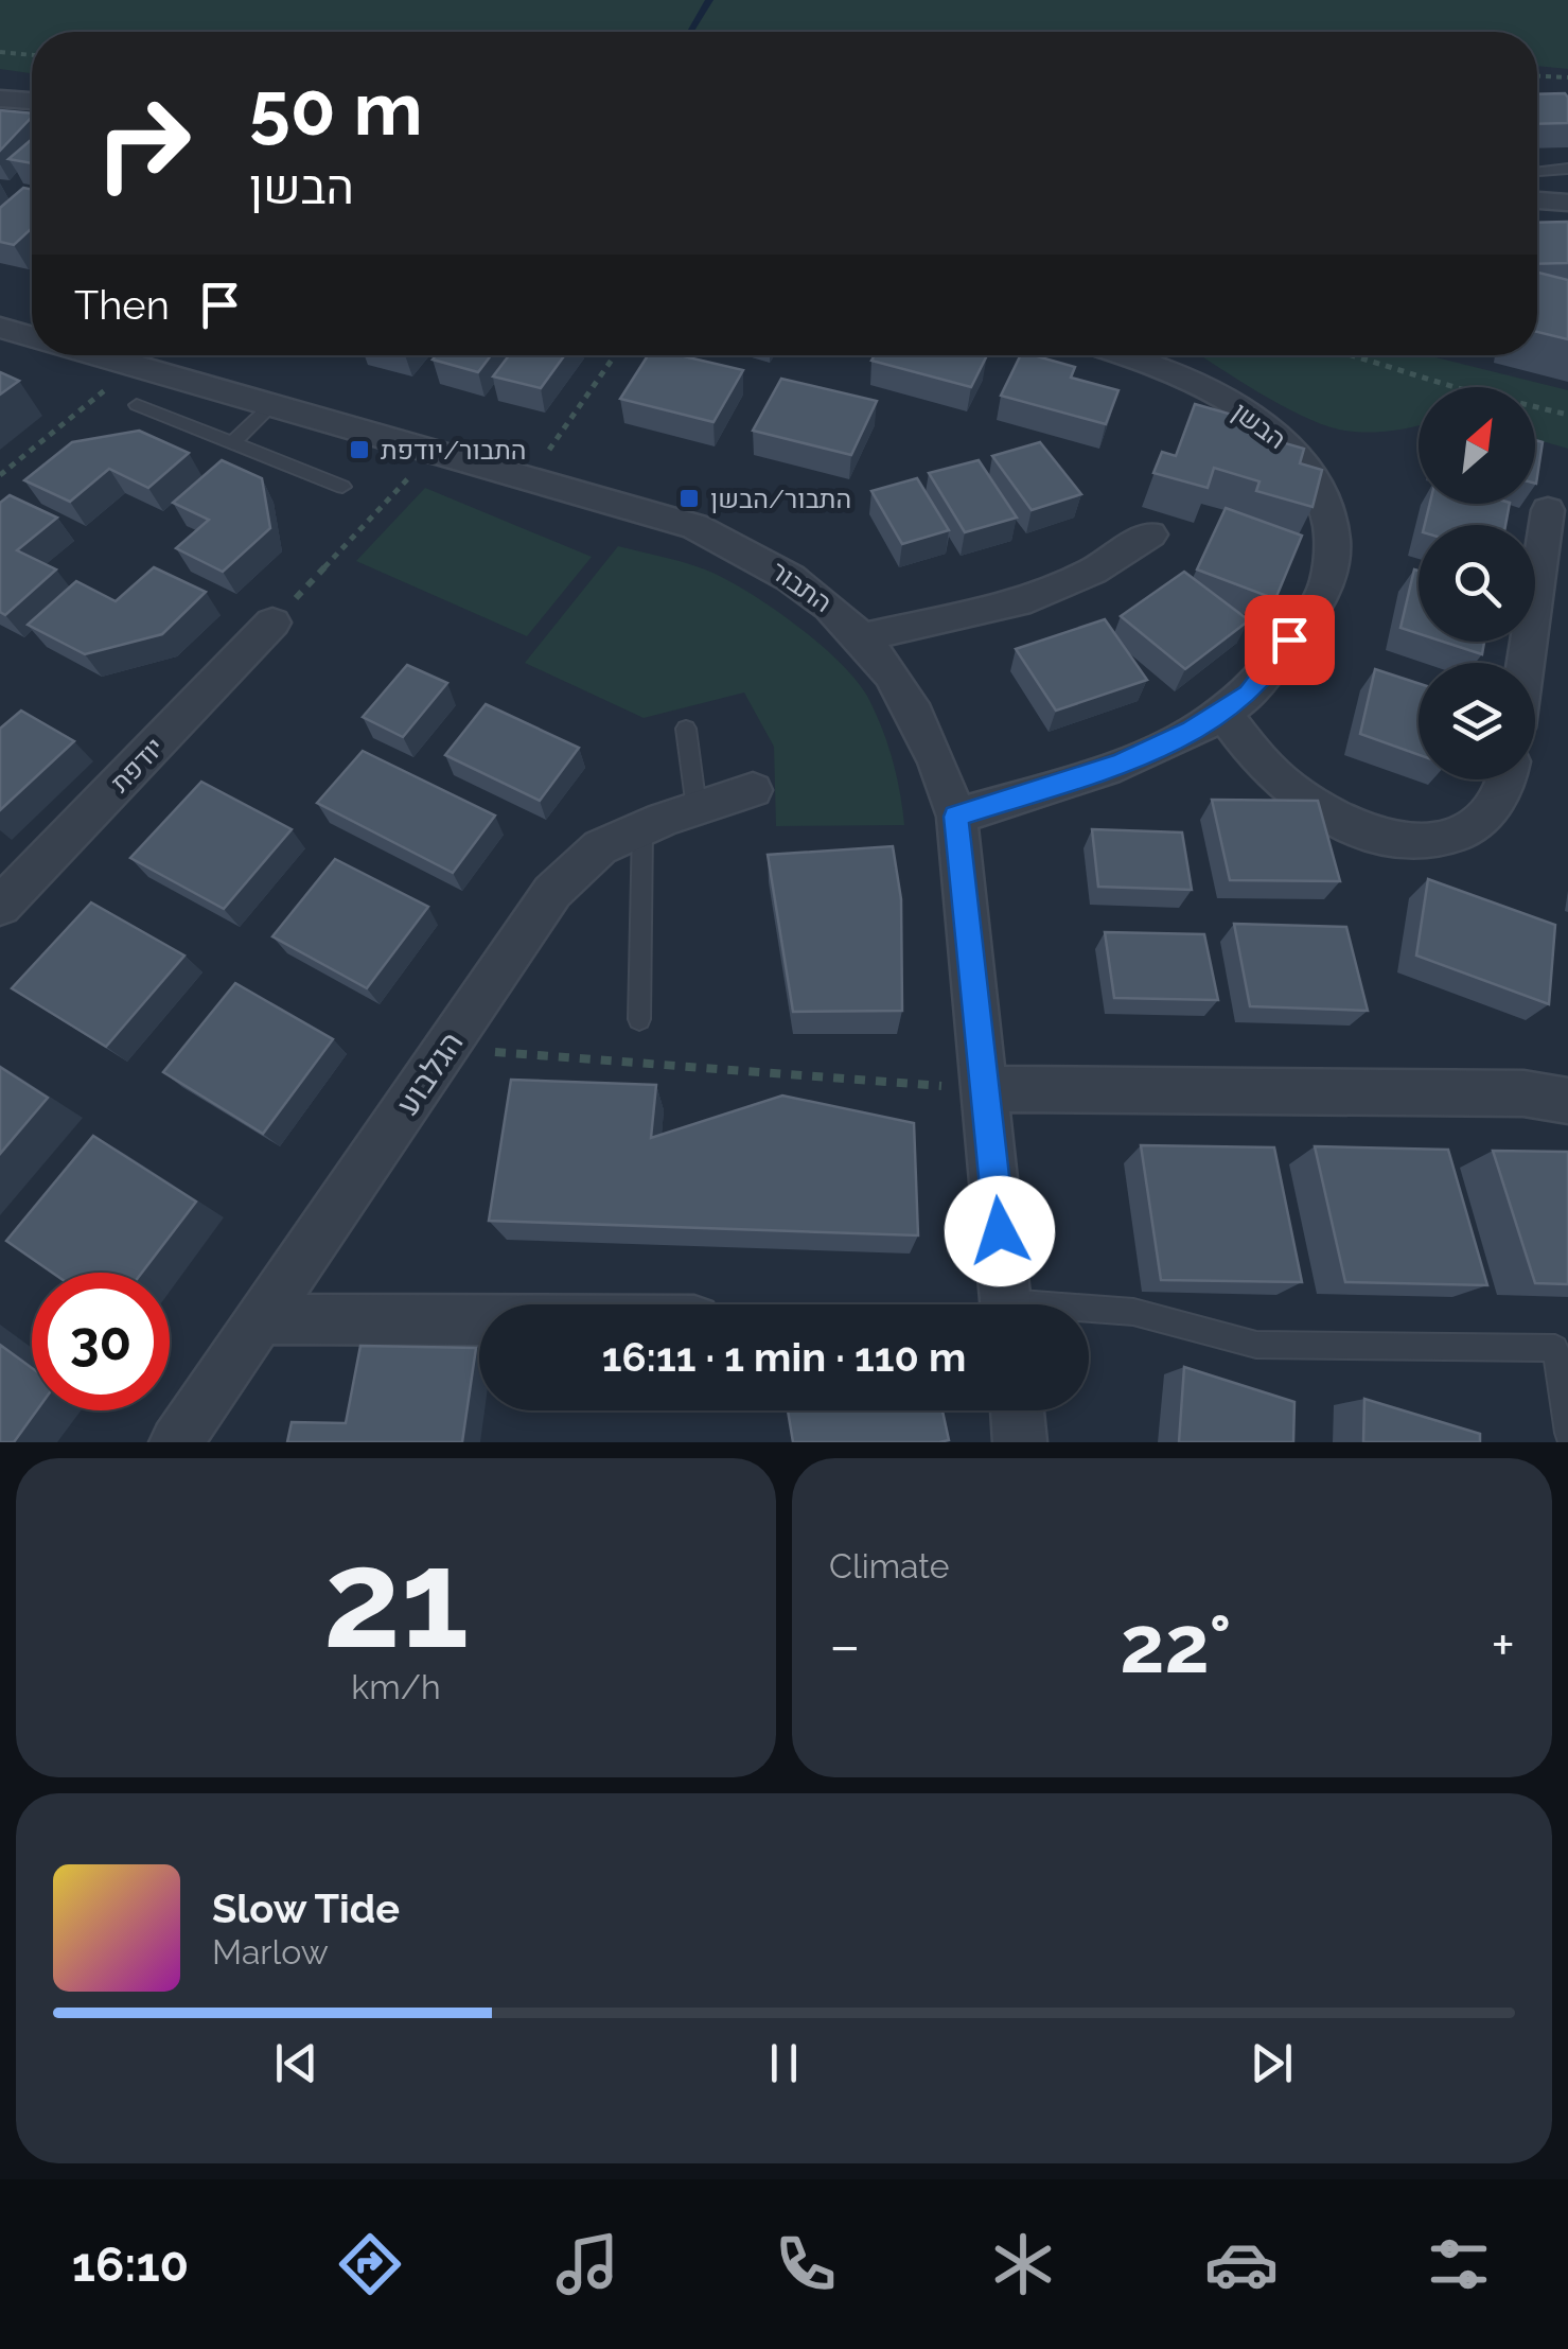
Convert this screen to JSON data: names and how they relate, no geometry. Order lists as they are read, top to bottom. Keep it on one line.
{"streets":{"street":["הבשן","התבור","יודפת","הגלבוע"]},"crossings":[["הבשן","התבור"]],"places":{"transit":["התבור/יודפת","התבור/הבשן"]},"north":"top right","page":{"turn":["50 m","הבשן"],"then":"Then","limit":"30","trip":"16:11 · 1 min · 110 m","tile":[["21","km/h"],"Climate"],"heat":["−","22°","+"],"song":["Slow Tide","Marlow"],"tabs":"16:10"}}
